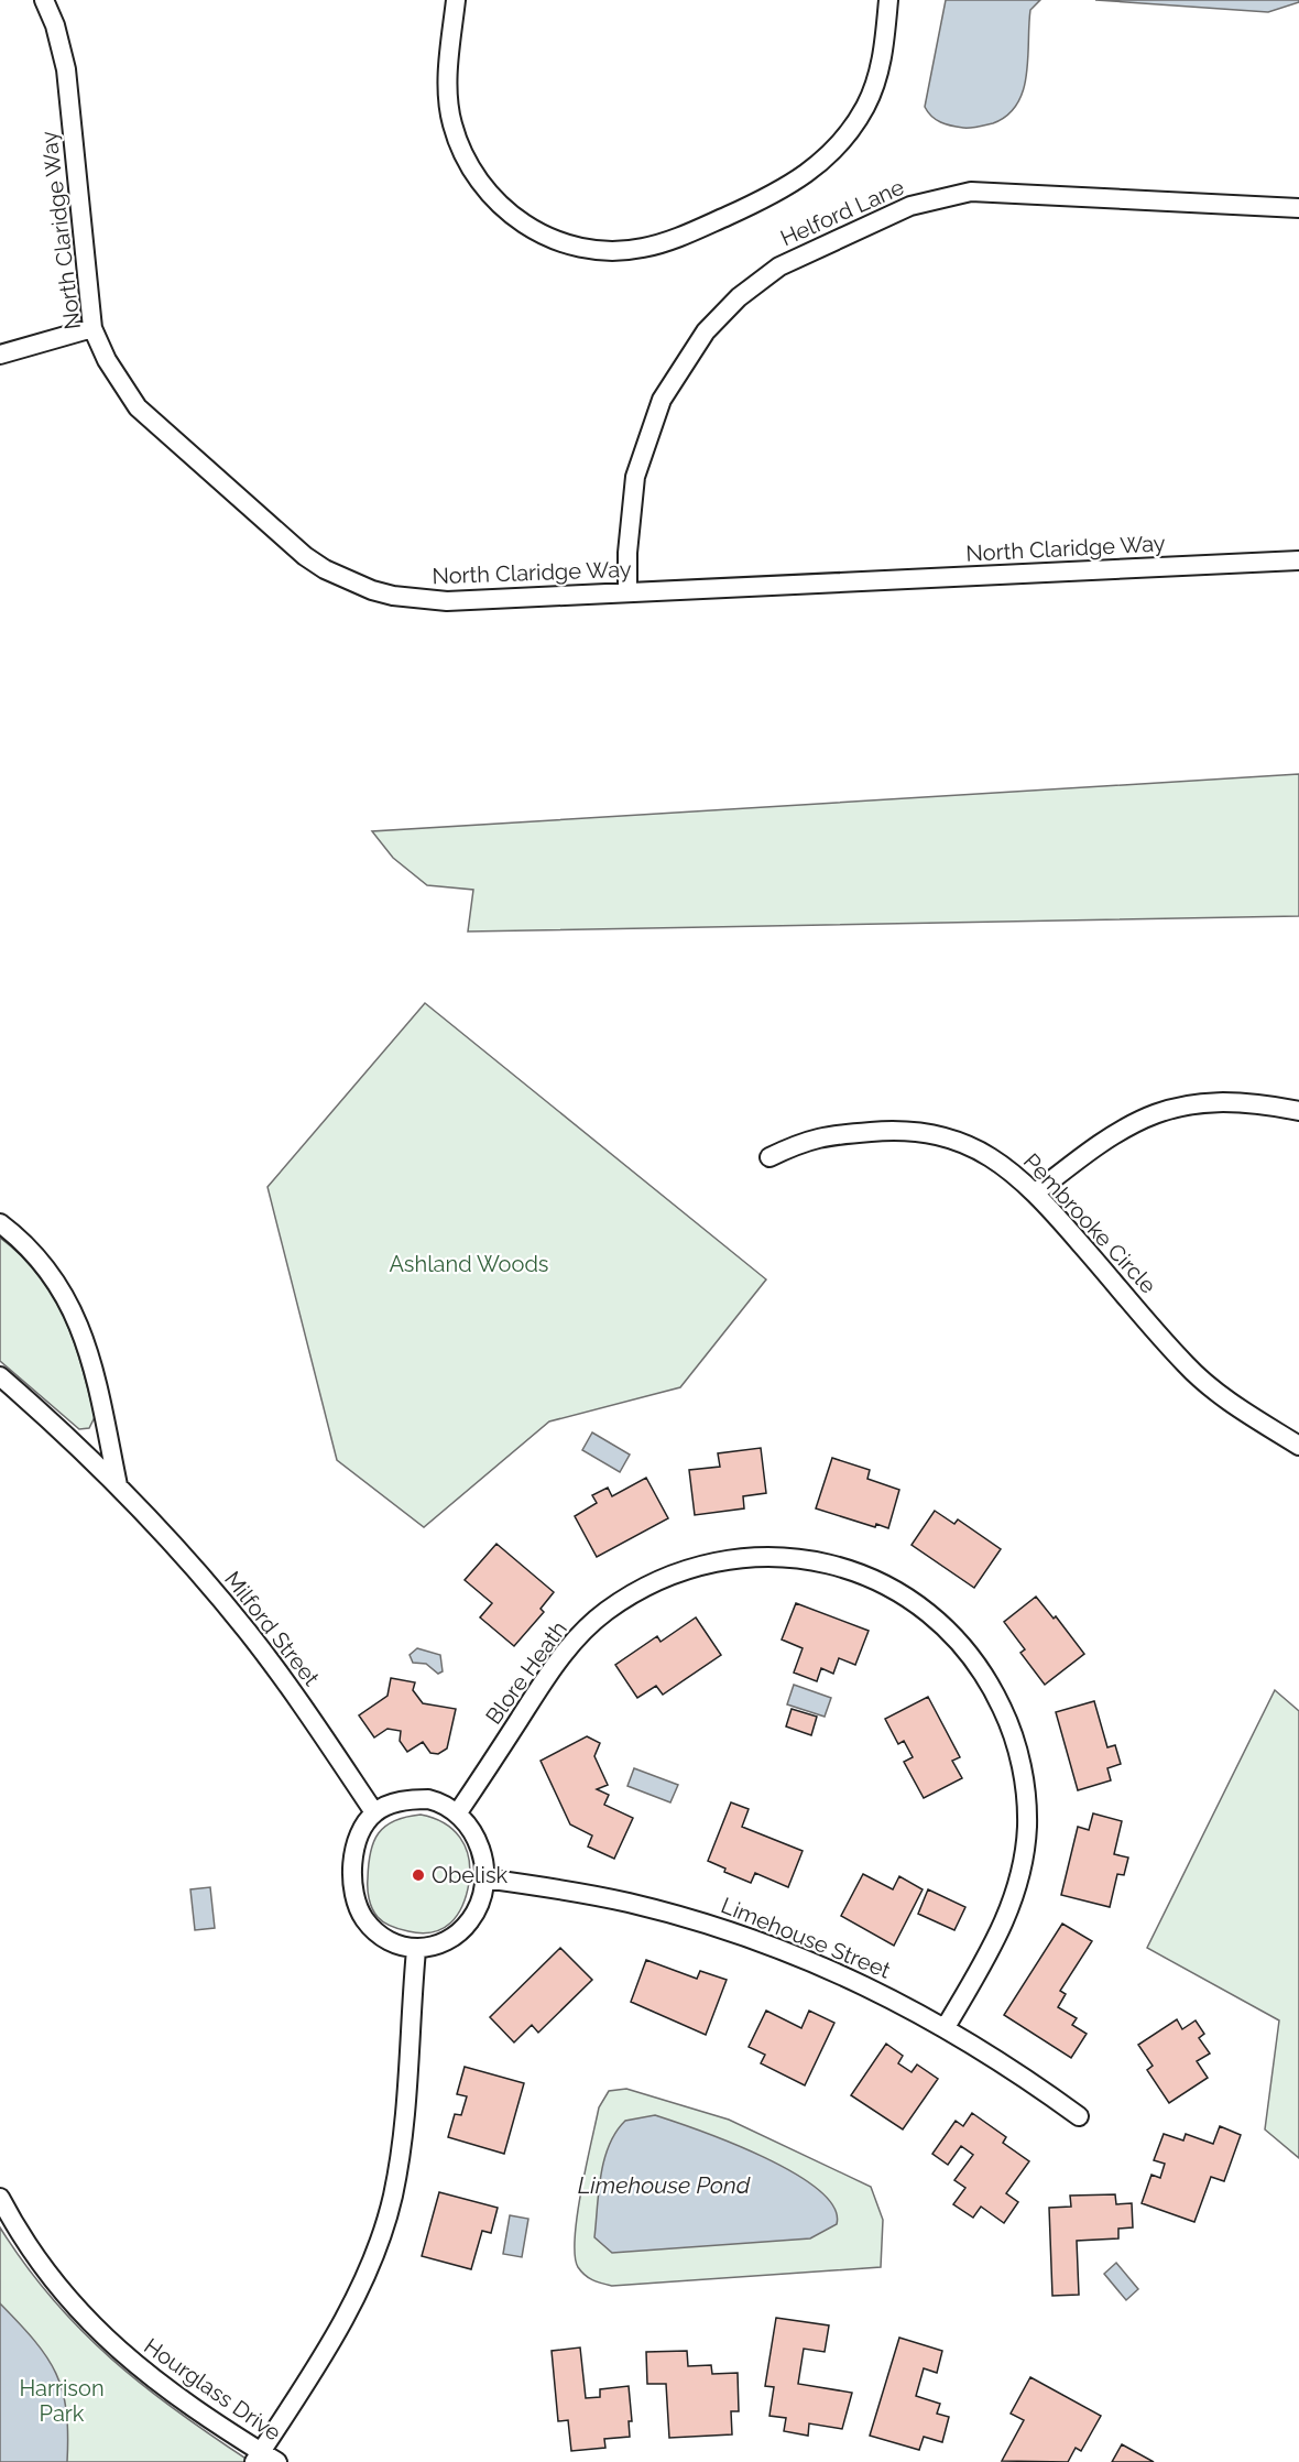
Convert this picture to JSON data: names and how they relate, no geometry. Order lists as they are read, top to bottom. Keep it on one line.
{"streets":{"street":["Helford Lane","North Claridge Way","Pembrooke Circle","Milford Street","Blore Heath","Limehouse Street","Hourglass Drive"]},"crossings":[["Helford Lane","North Claridge Way"],["Milford Street","Blore Heath"],["Milford Street","Limehouse Street"],["Blore Heath","Limehouse Street"]],"water":["Limehouse Pond"],"parks":["Ashland Woods","Harrison Park"],"places":["Obelisk"]}
